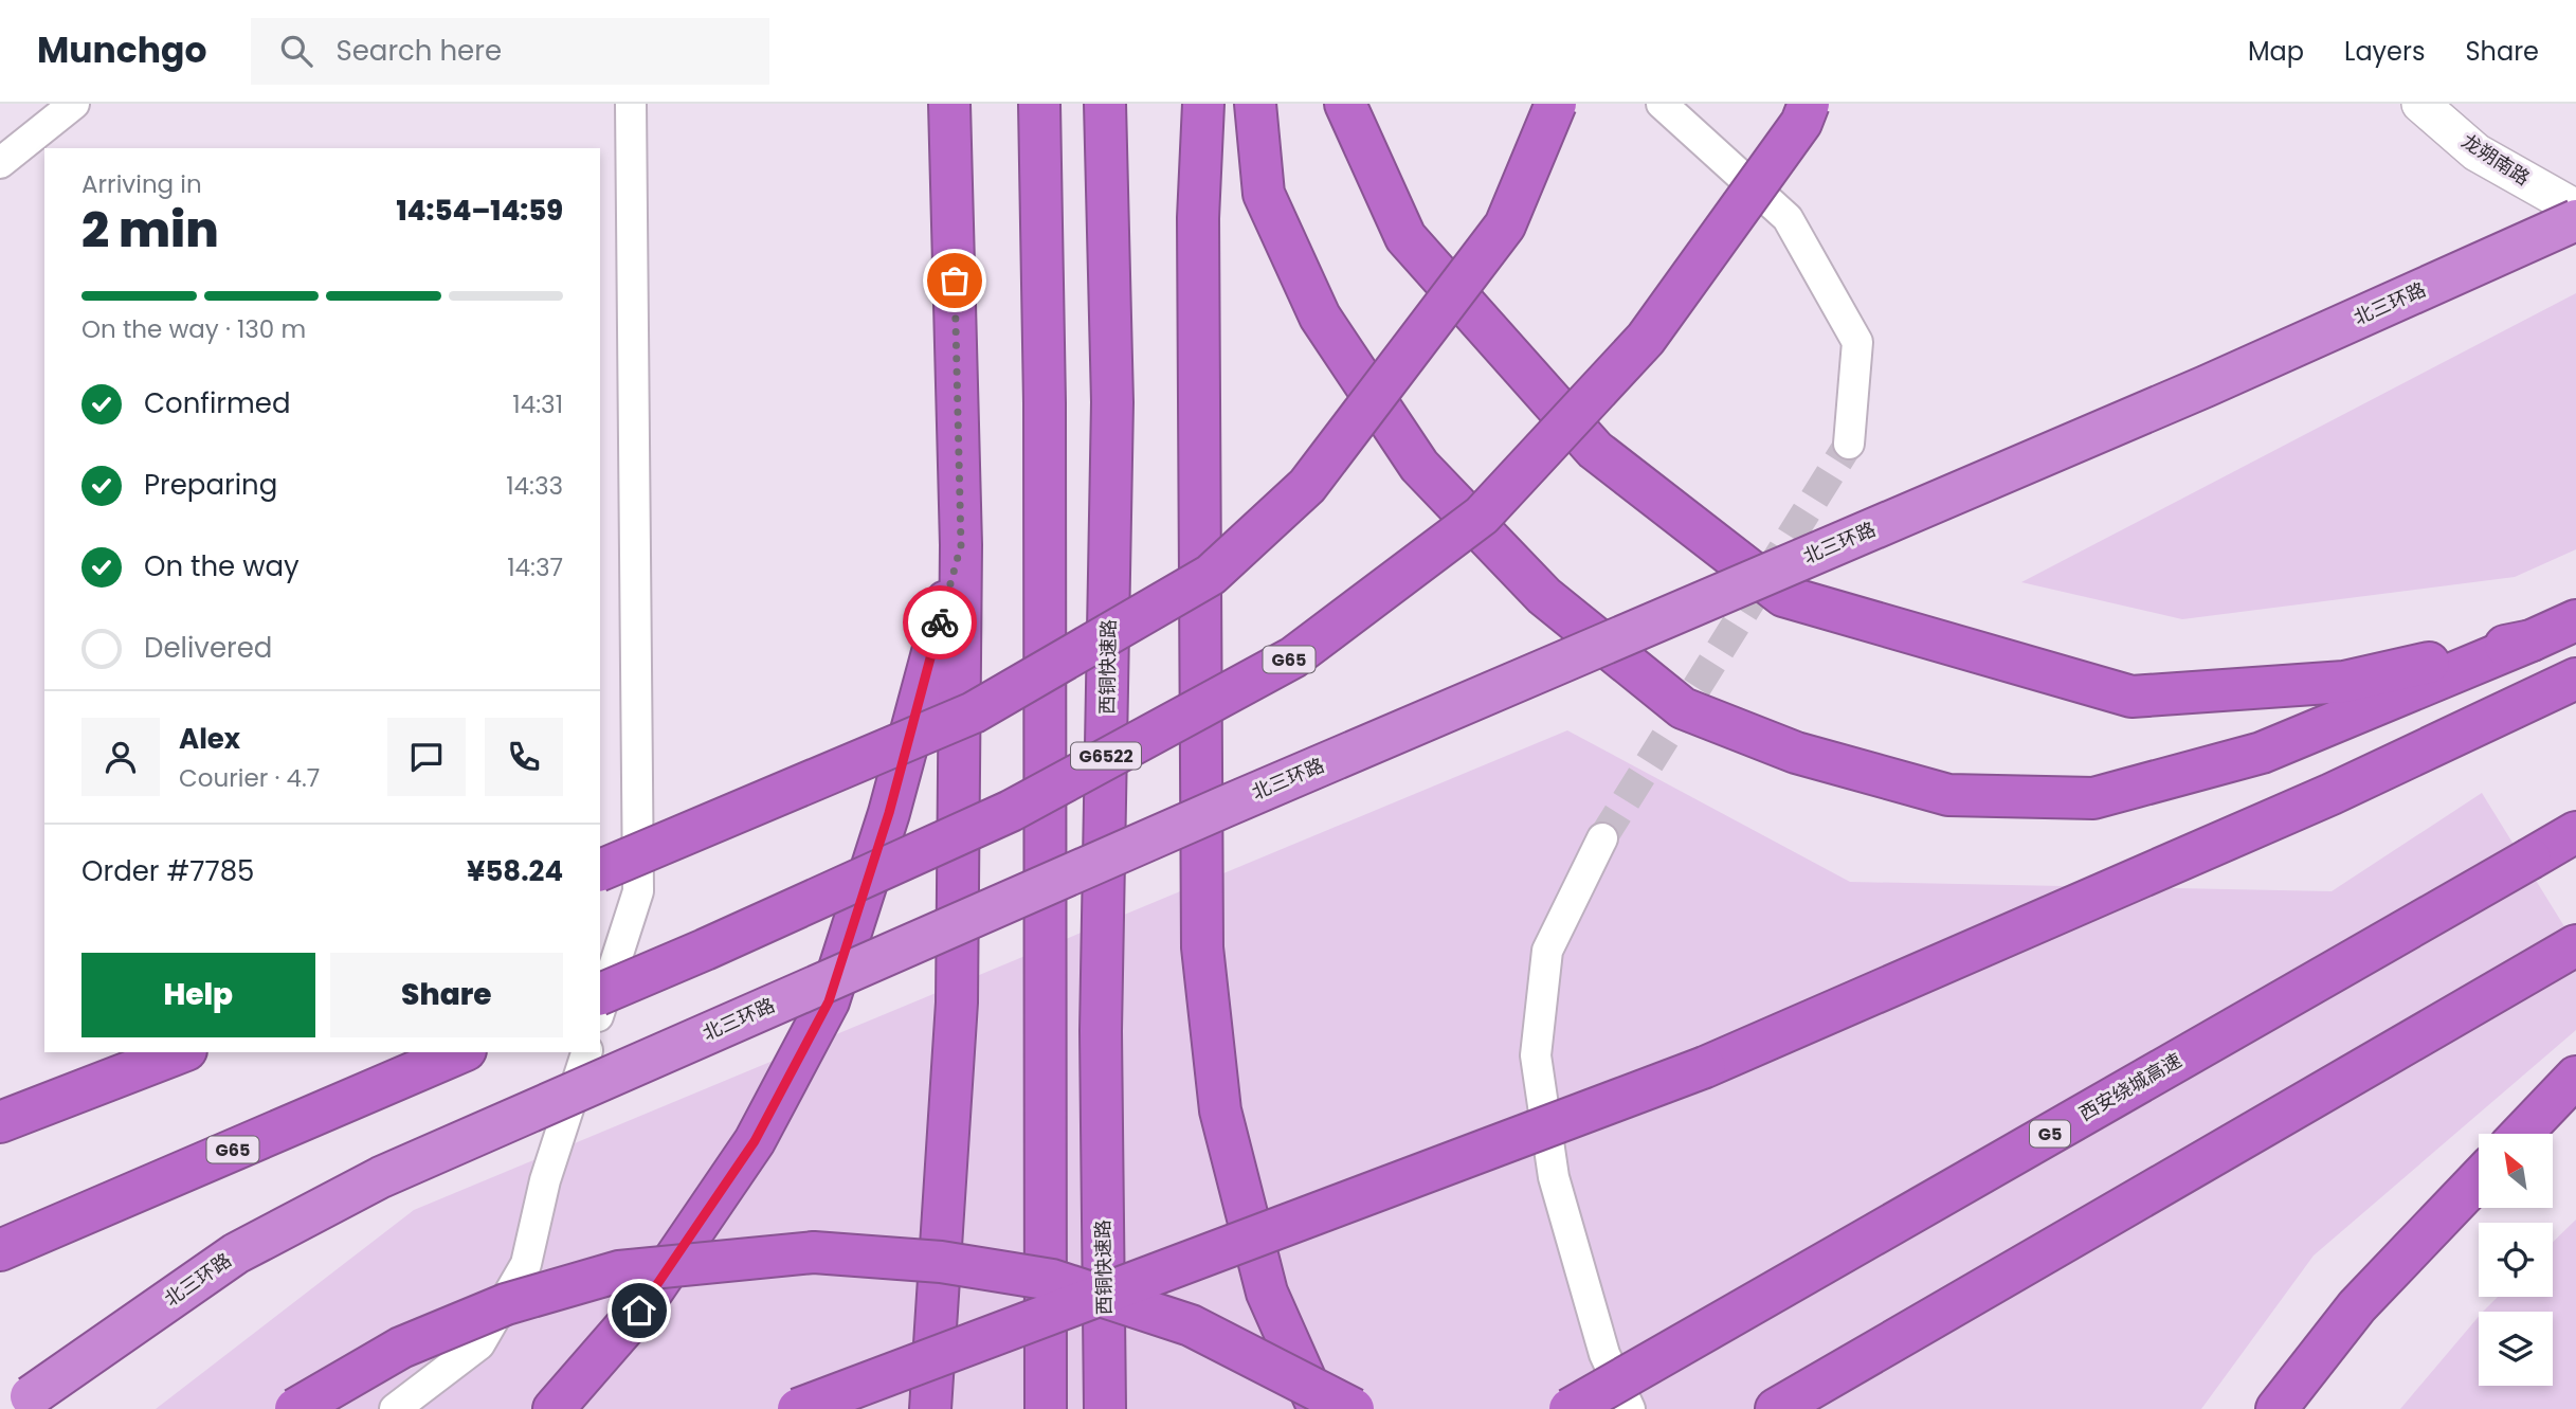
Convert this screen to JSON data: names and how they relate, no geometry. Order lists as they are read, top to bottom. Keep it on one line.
{"streets":{"highway":["北三环路","G65","西铜快速路","G6522","西安绕城高速","G5"],"street":["龙朔南路"]},"north":"top left","page":{"header":"Munchgo","search":"Search here","nav":["Map","Layers","Share"],"heading":["2 min","Arriving in","14:54–14:59"],"panel":["Alex","Courier · 4.7","Order #7785","¥58.24"],"bar":"On the way · 130 m","list":[["Confirmed","14:31"],["Preparing","14:33"],["On the way","14:37"],"Delivered"],"buttons":["Help","Share"]}}
